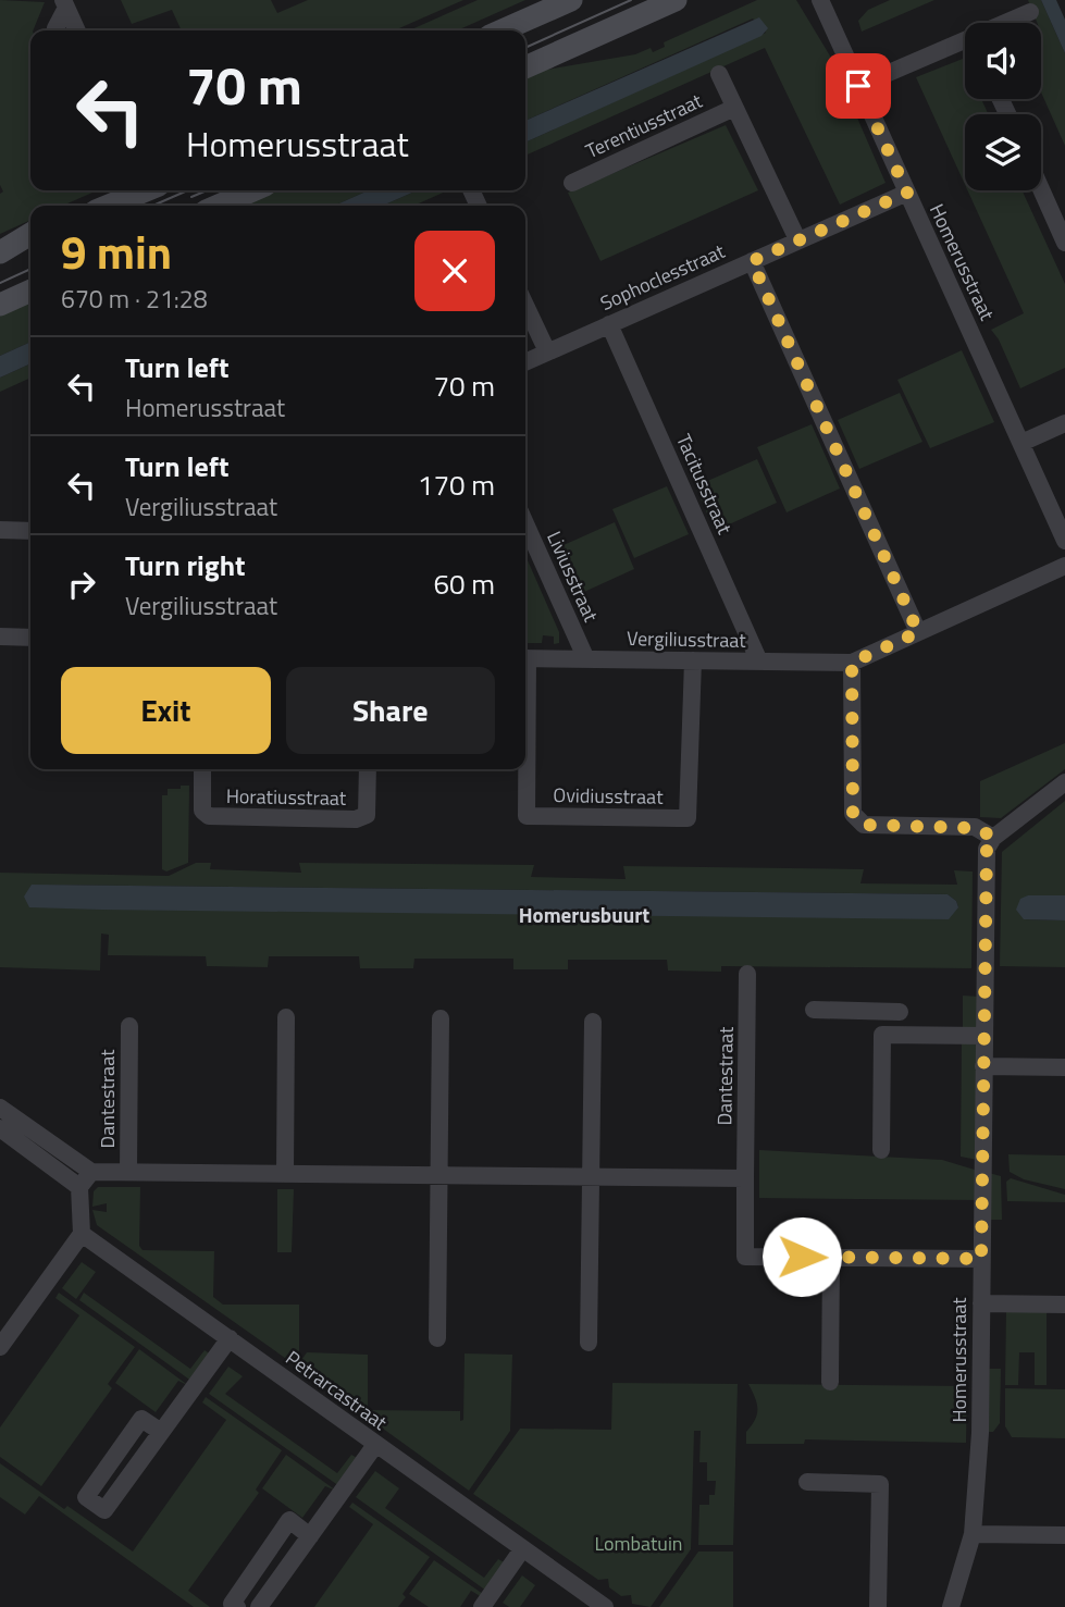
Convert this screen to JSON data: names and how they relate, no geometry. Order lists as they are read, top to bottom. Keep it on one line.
{"streets":{"street":["Terentiusstraat","Homerusstraat","Sophoclesstraat","Tacitusstraat","Liviusstraat","Vergiliusstraat","Ovidiusstraat","Horatiusstraat","Dantestraat","Petrarcastraat"]},"crossings":[["Terentiusstraat","Sophoclesstraat"],["Homerusstraat","Sophoclesstraat"],["Homerusstraat","Dantestraat"],["Sophoclesstraat","Tacitusstraat"],["Tacitusstraat","Vergiliusstraat"],["Liviusstraat","Vergiliusstraat"],["Vergiliusstraat","Ovidiusstraat"]],"districts":["Homerusbuurt"],"parks":["Lombatuin"],"page":{"turn":["70 m","Homerusstraat"],"heading":["9 min","670 m · 21:28"],"list":[{"name":"Turn left","note":"Homerusstraat","value":"70 m"},{"name":"Turn left","note":"Vergiliusstraat","value":"170 m"},{"name":"Turn right","note":"Vergiliusstraat","value":"60 m"}],"buttons":["Exit","Share"]}}
